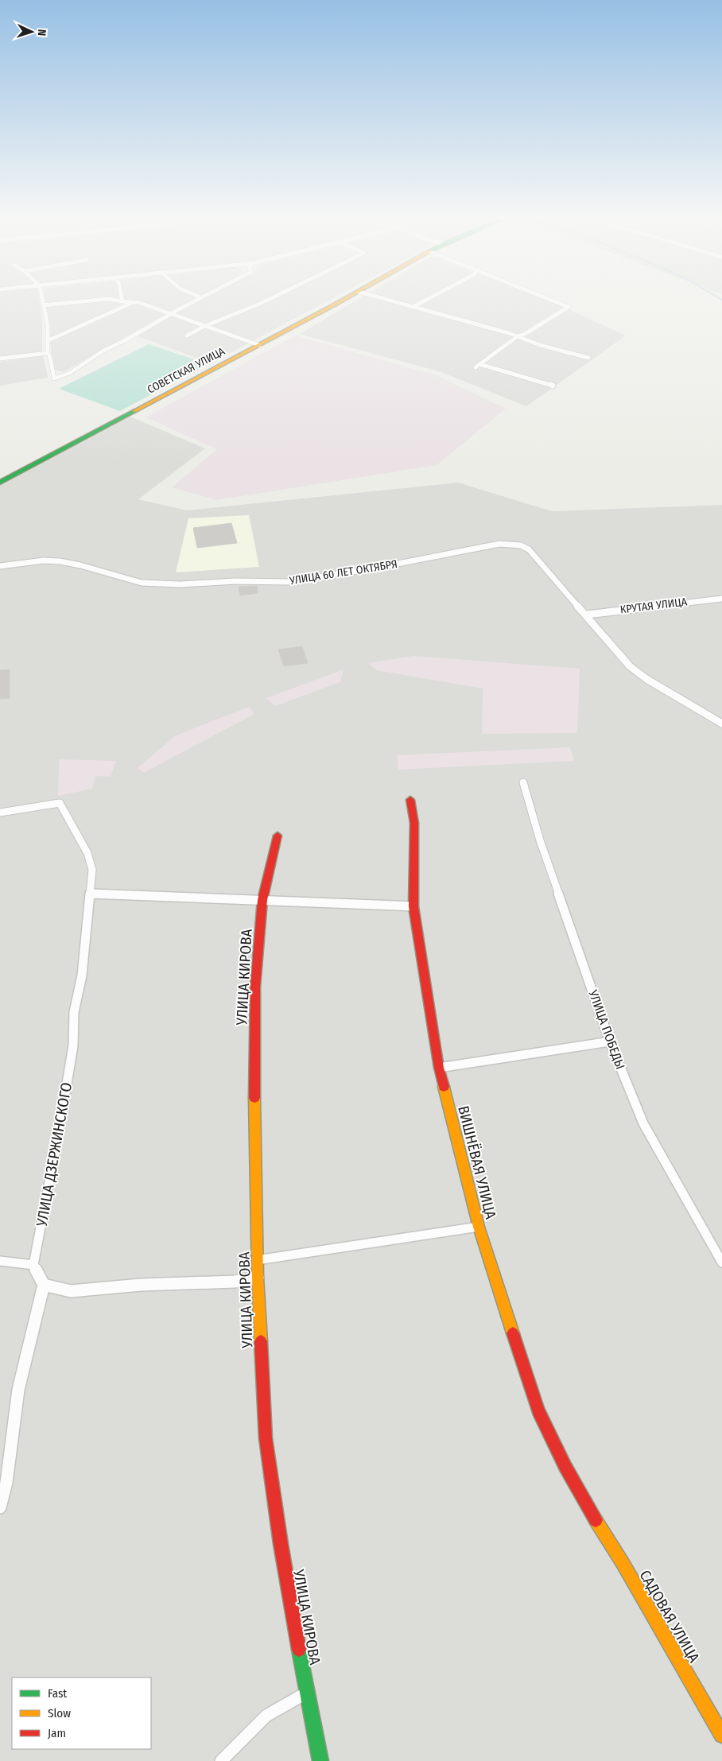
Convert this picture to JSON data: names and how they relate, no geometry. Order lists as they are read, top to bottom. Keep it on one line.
{"streets":{"street":["СОВЕТСКАЯ УЛИЦА","УЛИЦА 60 ЛЕТ ОКТЯБРЯ","КРУТАЯ УЛИЦА","УЛИЦА КИРОВА","УЛИЦА ПОБЕДЫ","УЛИЦА ДЗЕРЖИНСКОГО","ВИШНЁВАЯ УЛИЦА","САДОВАЯ УЛИЦА"]},"crossings":[["УЛИЦА 60 ЛЕТ ОКТЯБРЯ","КРУТАЯ УЛИЦА"],["ВИШНЁВАЯ УЛИЦА","САДОВАЯ УЛИЦА"]],"legend":["Fast","Slow","Jam"],"north":"right"}
